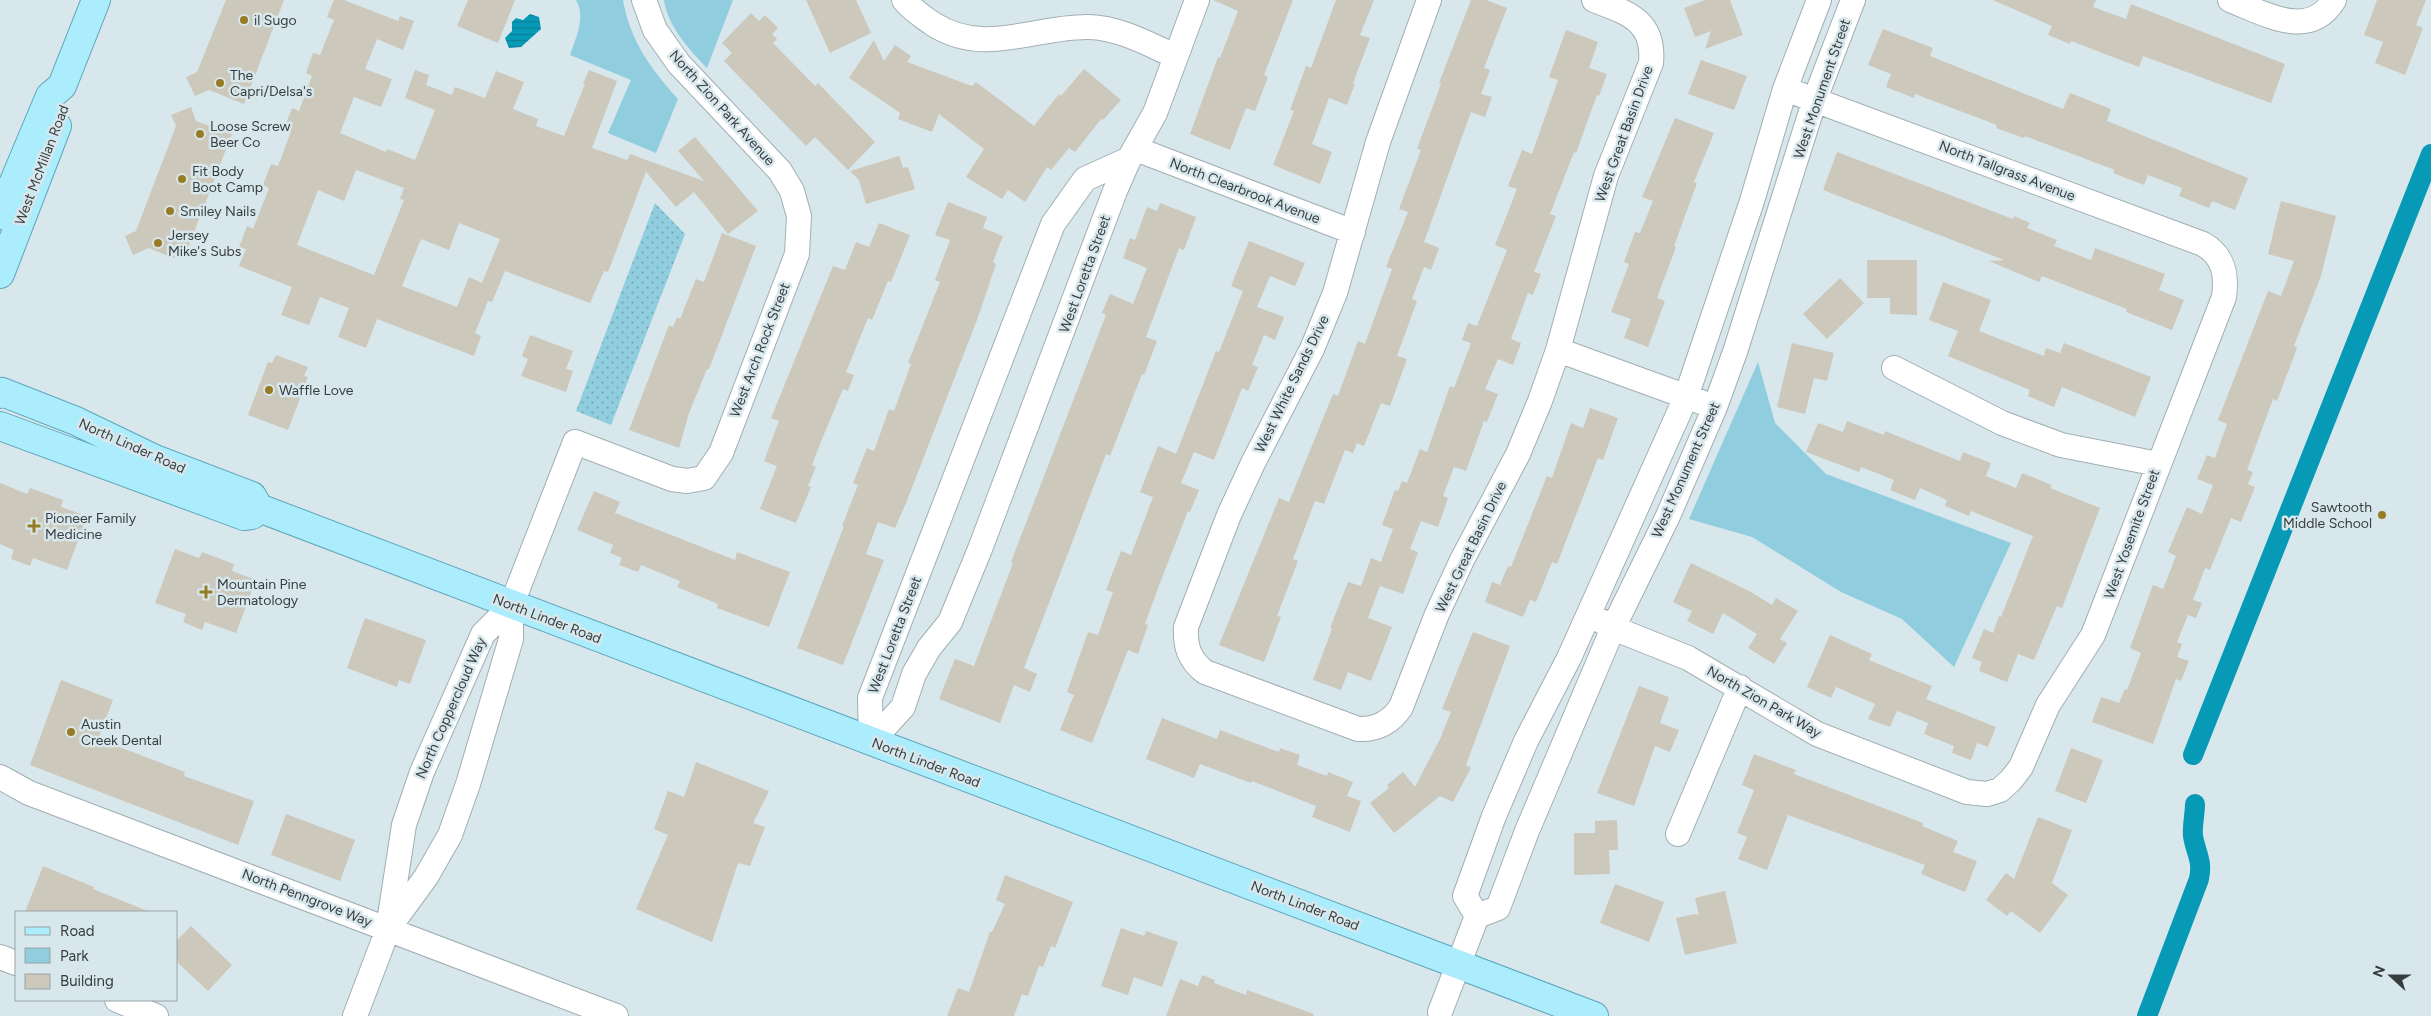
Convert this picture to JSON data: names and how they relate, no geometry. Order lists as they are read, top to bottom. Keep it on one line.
{"streets":{"main road":["West McMillan Road","North Linder Road"],"street":["West Monument Street","North Zion Park Avenue","West Great Basin Drive","North Tallgrass Avenue","North Clearbrook Avenue","West Loretta Street","West Arch Rock Street","West White Sands Drive","West Yosemite Street","North Zion Park Way","North Coppercloud Way","North Penngrove Way"]},"crossings":[["West Monument Street","North Tallgrass Avenue"],["West Monument Street","North Zion Park Way"],["North Zion Park Avenue","West Arch Rock Street"],["West Great Basin Drive","West White Sands Drive"],["North Tallgrass Avenue","West Yosemite Street"],["North Clearbrook Avenue","West Loretta Street"],["North Clearbrook Avenue","West White Sands Drive"],["West Loretta Street","North Linder Road"],["West Arch Rock Street","North Linder Road"],["West Arch Rock Street","North Coppercloud Way"],["North Linder Road","North Coppercloud Way"],["West Yosemite Street","North Zion Park Way"],["North Coppercloud Way","North Penngrove Way"]],"places":{"other":["il Sugo","The Capri/Delsa's","Loose Screw Beer Co","Fit Body Boot Camp","Smiley Nails","Jersey Mike's Subs","Waffle Love","Sawtooth Middle School","Austin Creek Dental"],"health":["Pioneer Family Medicine","Mountain Pine Dermatology"]},"legend":["Road","Park","Building"],"north":"left"}
